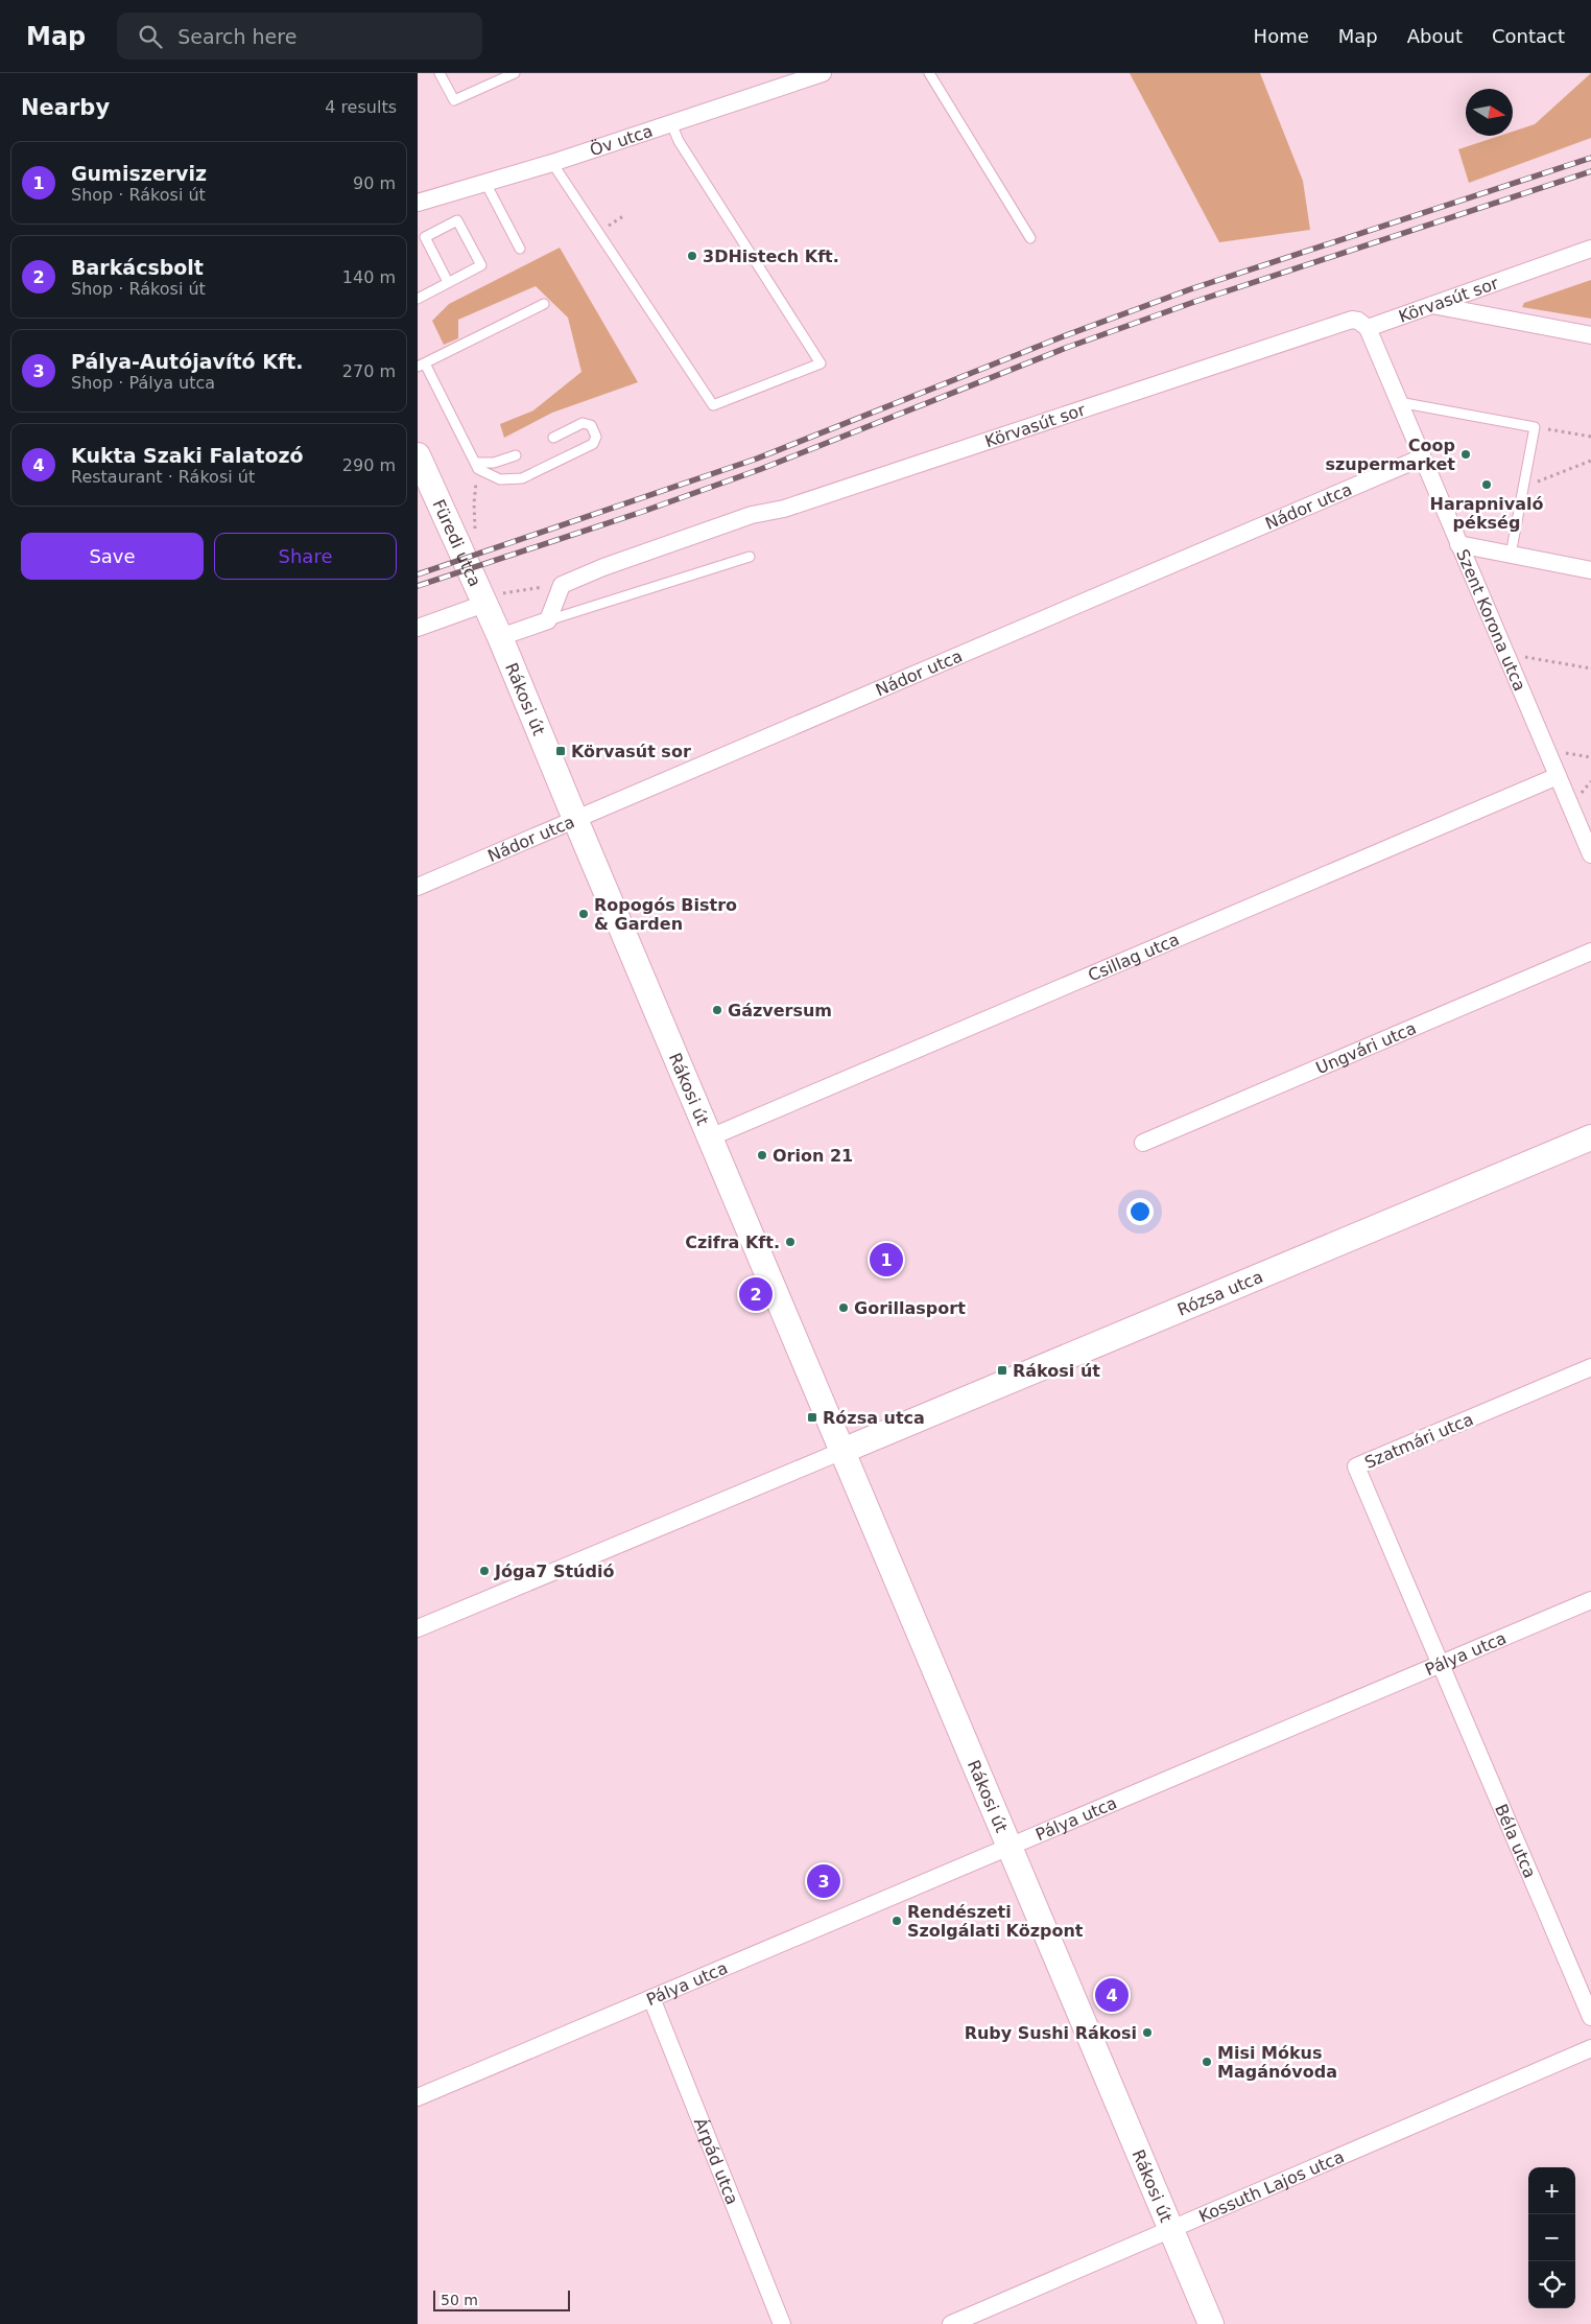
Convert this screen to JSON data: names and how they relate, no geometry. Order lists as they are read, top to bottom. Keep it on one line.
{"streets":{"main road":["Füredi utca","Rákosi út","Rózsa utca"],"street":["Öv utca","Körvasút sor","Nádor utca","Szent Korona utca","Csillag utca","Ungvári utca","Szatmári utca","Pálya utca","Béla utca","Árpád utca","Kossuth Lajos utca"]},"crossings":[["Körvasút sor","Szent Korona utca"],["Nádor utca","Szent Korona utca"],["Nádor utca","Rákosi út"],["Füredi utca","Rákosi út"],["Szent Korona utca","Csillag utca"],["Rákosi út","Csillag utca"],["Rákosi út","Rózsa utca"],["Rákosi út","Pálya utca"],["Rákosi út","Kossuth Lajos utca"],["Szatmári utca","Pálya utca"],["Szatmári utca","Béla utca"],["Pálya utca","Béla utca"],["Pálya utca","Árpád utca"]],"places":{"other":["3DHistech Kft.","Coop szupermarket","Harapnivaló pékség","Ropogós Bistro & Garden","Gázversum","Orion 21","Czifra Kft.","Gorillasport","Jóga7 Stúdió","Rendészeti Szolgálati Központ","Ruby Sushi Rákosi","Misi Mókus Magánóvoda"],"transit":["Körvasút sor","Rákosi út","Rózsa utca"]},"scale_bar":"50 m","north":"right","page":{"header":"Map","search":"Search here","nav":["Home","Map","About","Contact"],"heading":["Nearby","4 results"],"list":[{"mark":"1","name":"Gumiszerviz","note":"Shop · Rákosi út","value":"90 m"},{"mark":"2","name":"Barkácsbolt","note":"Shop · Rákosi út","value":"140 m"},{"mark":"3","name":"Pálya-Autójavító Kft.","note":"Shop · Pálya utca","value":"270 m"},{"mark":"4","name":"Kukta Szaki Falatozó","note":"Restaurant · Rákosi út","value":"290 m"}],"buttons":["Save","Share"],"pins":["1","2","3","4"],"map_buttons":["+","−"],"scale":"50 m"}}
